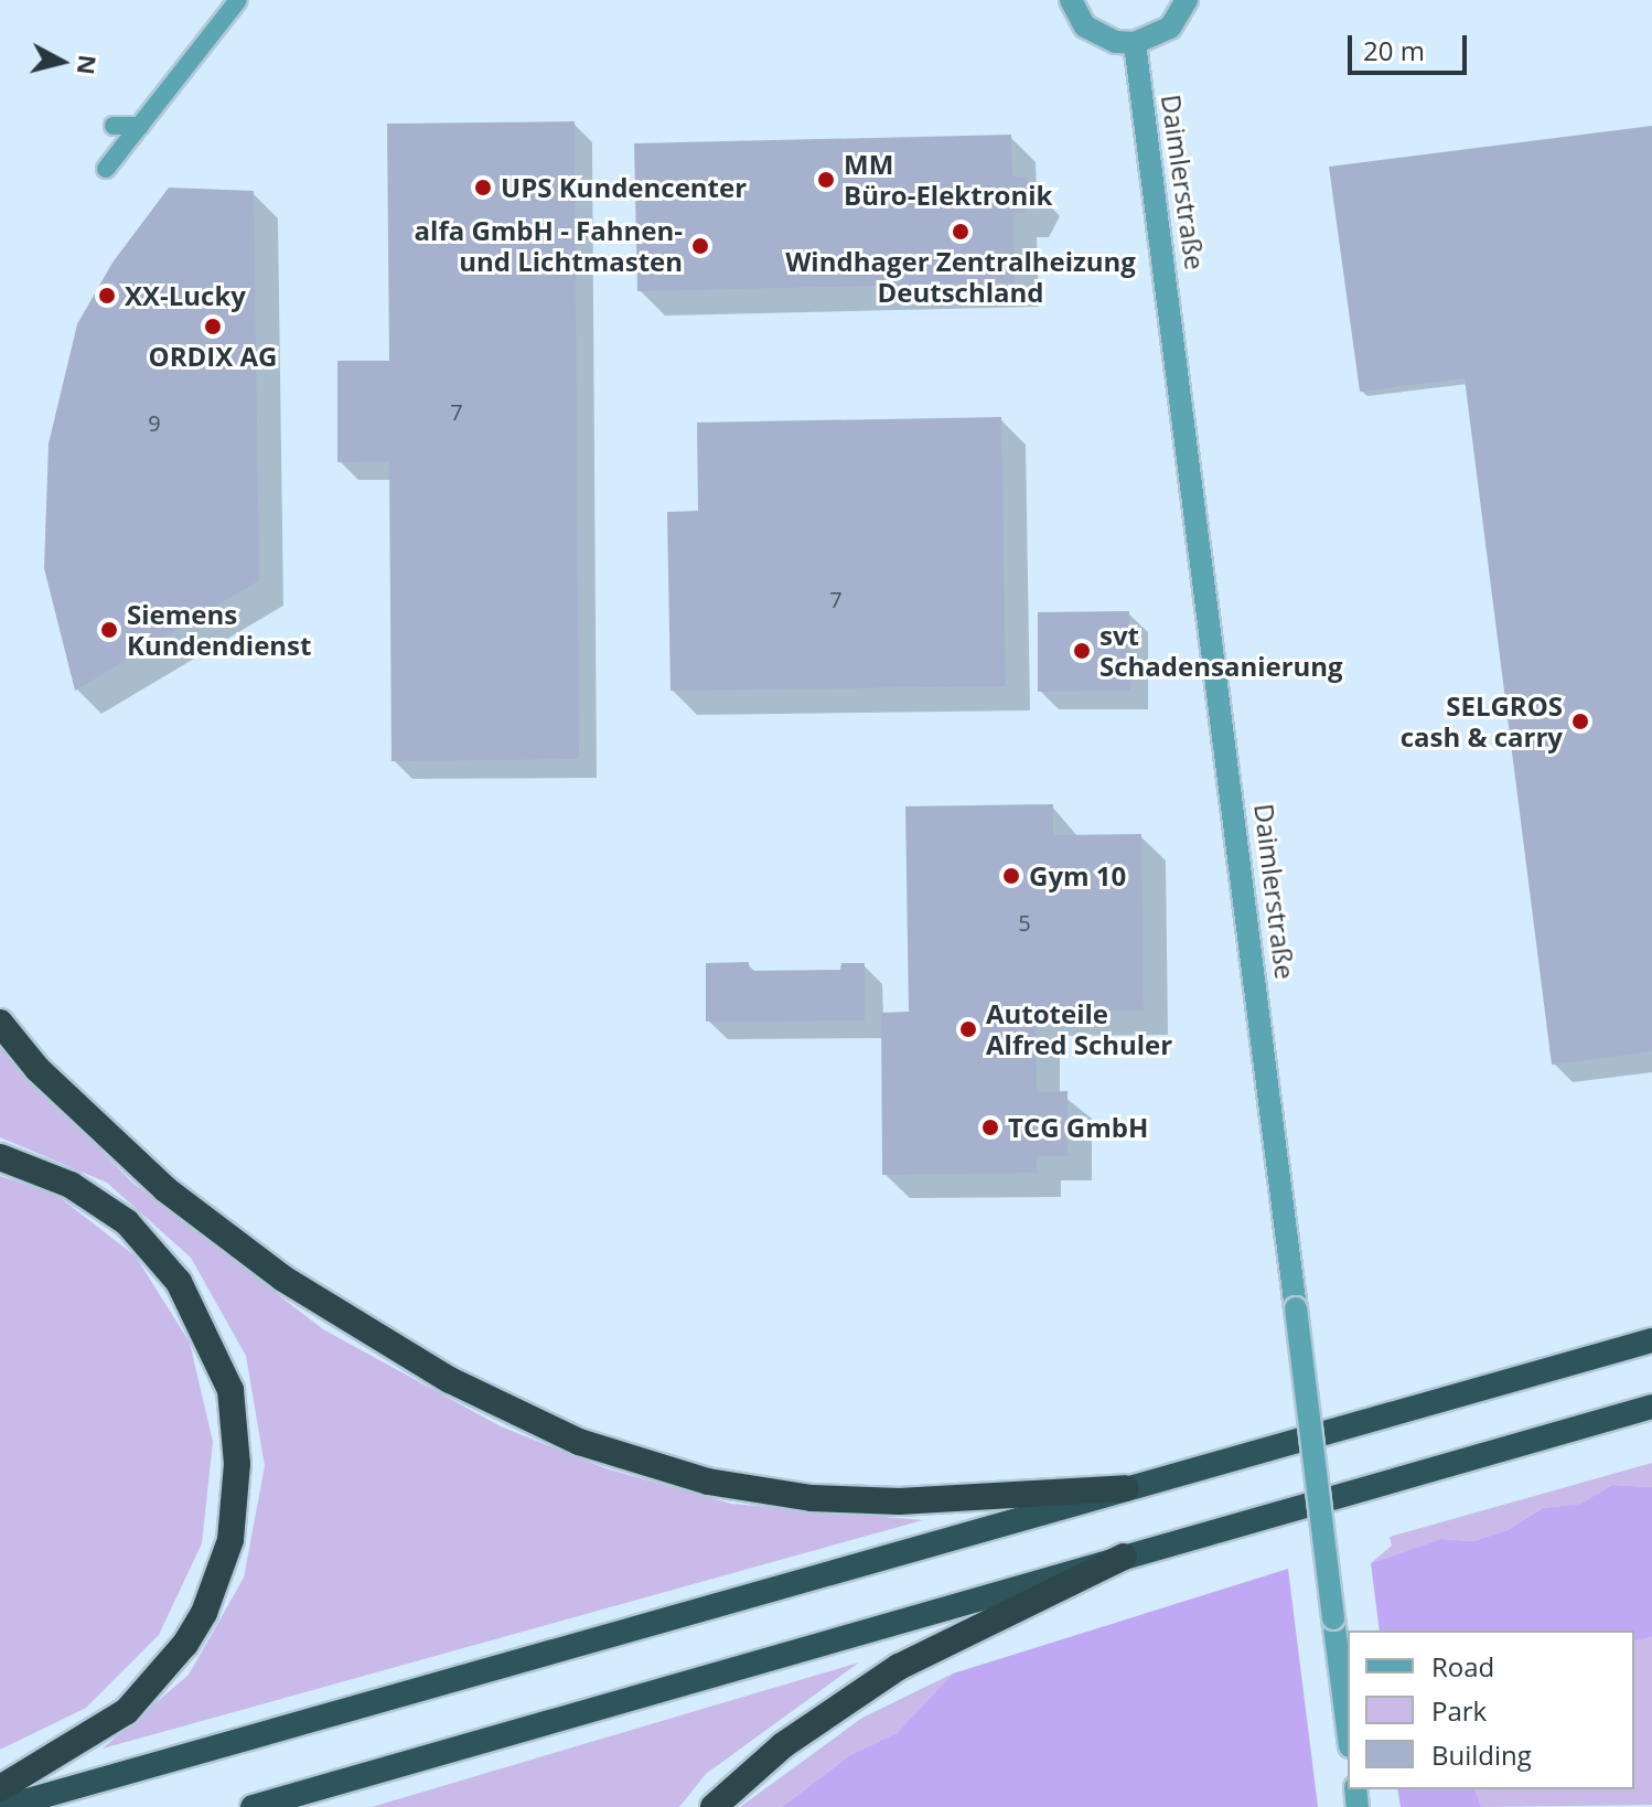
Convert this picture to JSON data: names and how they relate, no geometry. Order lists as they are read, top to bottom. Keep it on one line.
{"streets":{"street":["Daimlerstraße"]},"places":["MM Büro-Elektronik","UPS Kundencenter","Windhager Zentralheizung Deutschland","alfa GmbH - Fahnen- und Lichtmasten","XX-Lucky","ORDIX AG","Siemens Kundendienst","svt Schadensanierung","SELGROS cash & carry","Gym 10","Autoteile Alfred Schuler","TCG GmbH"],"house_numbers":["7","9","7","5"],"legend":["Road","Park","Building"],"scale_bar":"20 m","north":"right"}
